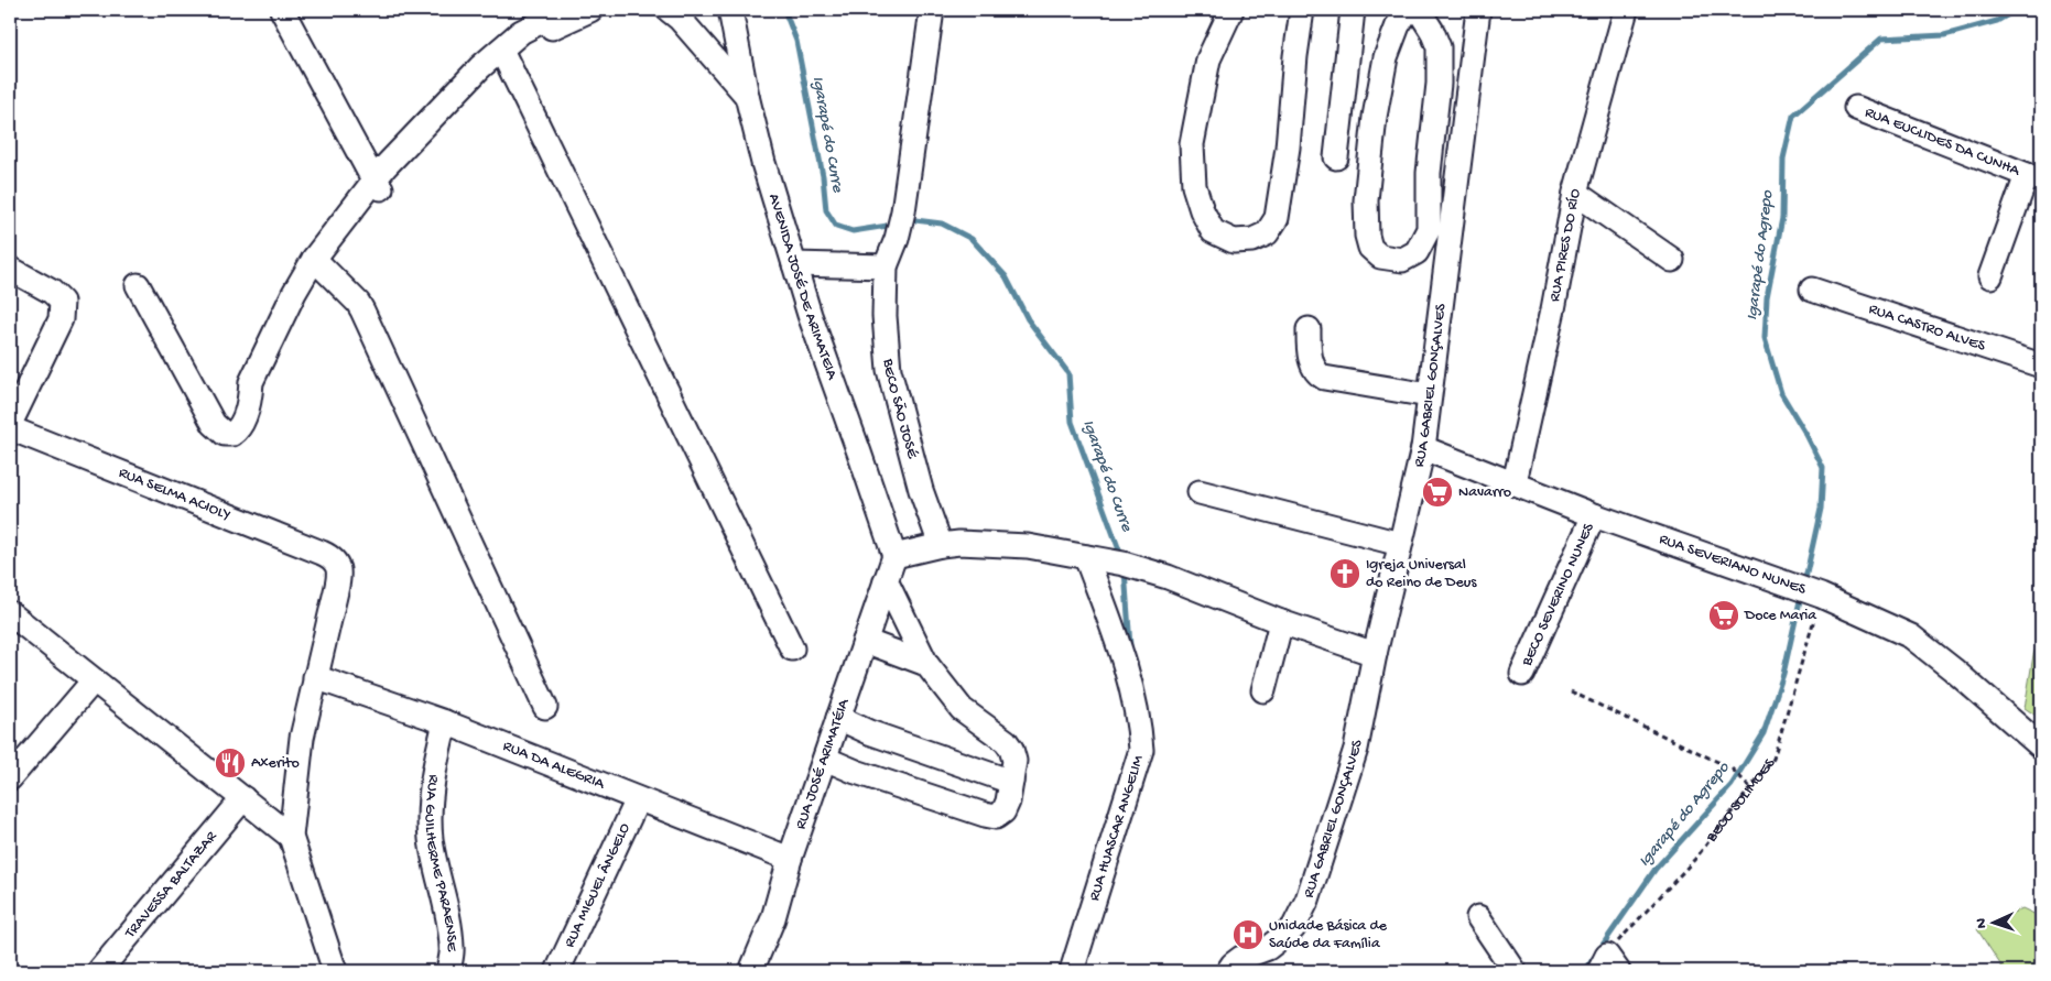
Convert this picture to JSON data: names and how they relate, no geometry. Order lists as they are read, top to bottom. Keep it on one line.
{"streets":{"street":["RUA EUCLIDES DA CUNHA","RUA PIRES DO RÍO","AVENIDA JOSÉ DE ARIMATEIA","RUA CASTRO ALVES","RUA GABRIEL GONÇALVES","BECO SÃO JOSÉ","RUA SELMA ACIOLY","RUA SEVERIANO NUNES","BECO SEVERINO NUNES","RUA JOSÉ ARIMATÉIA","RUA DA ALEGRIA","RUA HUASCAR ANGELIM","RUA GUILHERME PARAENSE","TRAVESSA BALTAZAR","RUA MIGUEL ÂNGELO"],"path":["BECO SOLIMOES"]},"crossings":[["RUA PIRES DO RÍO","RUA SEVERIANO NUNES"],["AVENIDA JOSÉ DE ARIMATEIA","RUA JOSÉ ARIMATÉIA"],["RUA GABRIEL GONÇALVES","RUA SEVERIANO NUNES"],["RUA SELMA ACIOLY","RUA DA ALEGRIA"],["RUA SEVERIANO NUNES","BECO SEVERINO NUNES"],["RUA SEVERIANO NUNES","BECO SOLIMOES"],["RUA JOSÉ ARIMATÉIA","RUA DA ALEGRIA"],["RUA DA ALEGRIA","RUA GUILHERME PARAENSE"],["RUA DA ALEGRIA","RUA MIGUEL ÂNGELO"]],"water":["Igarapé do Curre","Igarapé do Agrepo"],"places":{"supermarket":["Navarro","Doce Maria"],"church":["Igreja Universal do Reino de Deus"],"restaurant":["Axerito"],"hospital":["Unidade Básica de Saúde da Família"]},"north":"left"}
